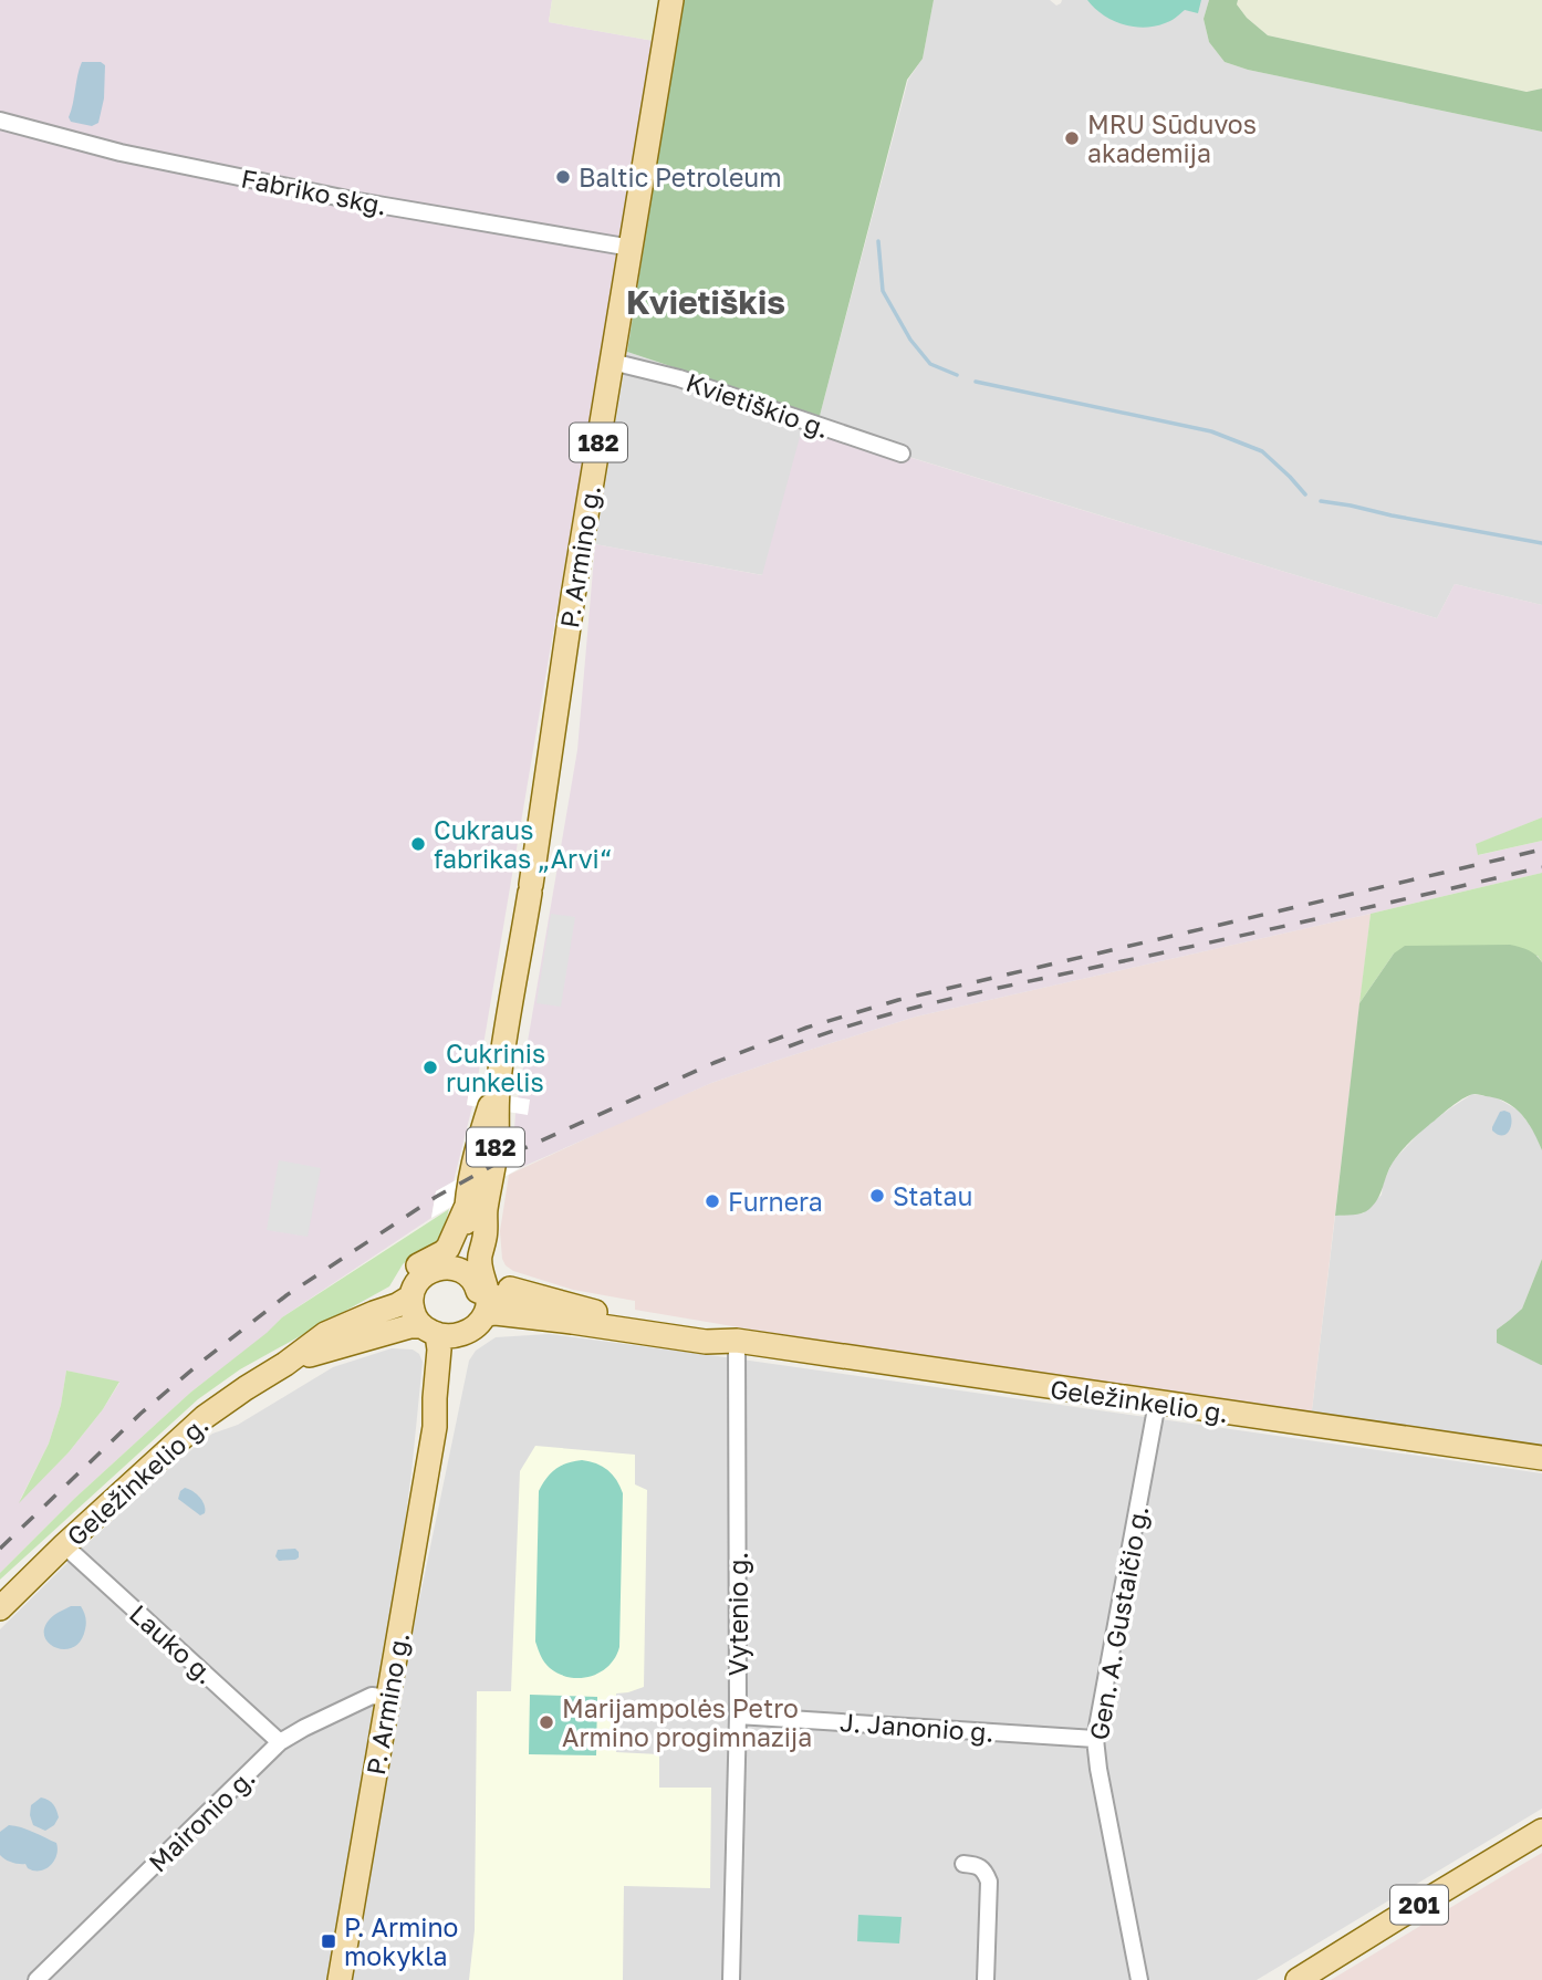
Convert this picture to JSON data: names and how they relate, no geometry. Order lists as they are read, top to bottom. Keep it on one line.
{"streets":{"main road":["182","P. Armino g.","Geležinkelio g.","201"],"street":["Fabriko skg.","Kvietiškio g.","Vytenio g.","Gen. A. Gustaičio g.","Lauko g.","J. Janonio g.","Maironio g."]},"crossings":[["Fabriko skg.","P. Armino g."],["Kvietiškio g.","P. Armino g."],["P. Armino g.","Geležinkelio g."],["P. Armino g.","Maironio g."],["Geležinkelio g.","Vytenio g."],["Geležinkelio g.","Gen. A. Gustaičio g."],["Geležinkelio g.","Lauko g."],["Vytenio g.","J. Janonio g."],["Gen. A. Gustaičio g.","J. Janonio g."],["Lauko g.","Maironio g."]],"districts":["Kvietiškis"],"places":{"other":["MRU Sūduvos akademija","Baltic Petroleum","Cukraus fabrikas „Arvi“","Cukrinis runkelis","Statau","Furnera","Marijampolės Petro Armino progimnazija"],"transit":["P. Armino mokykla"]}}
